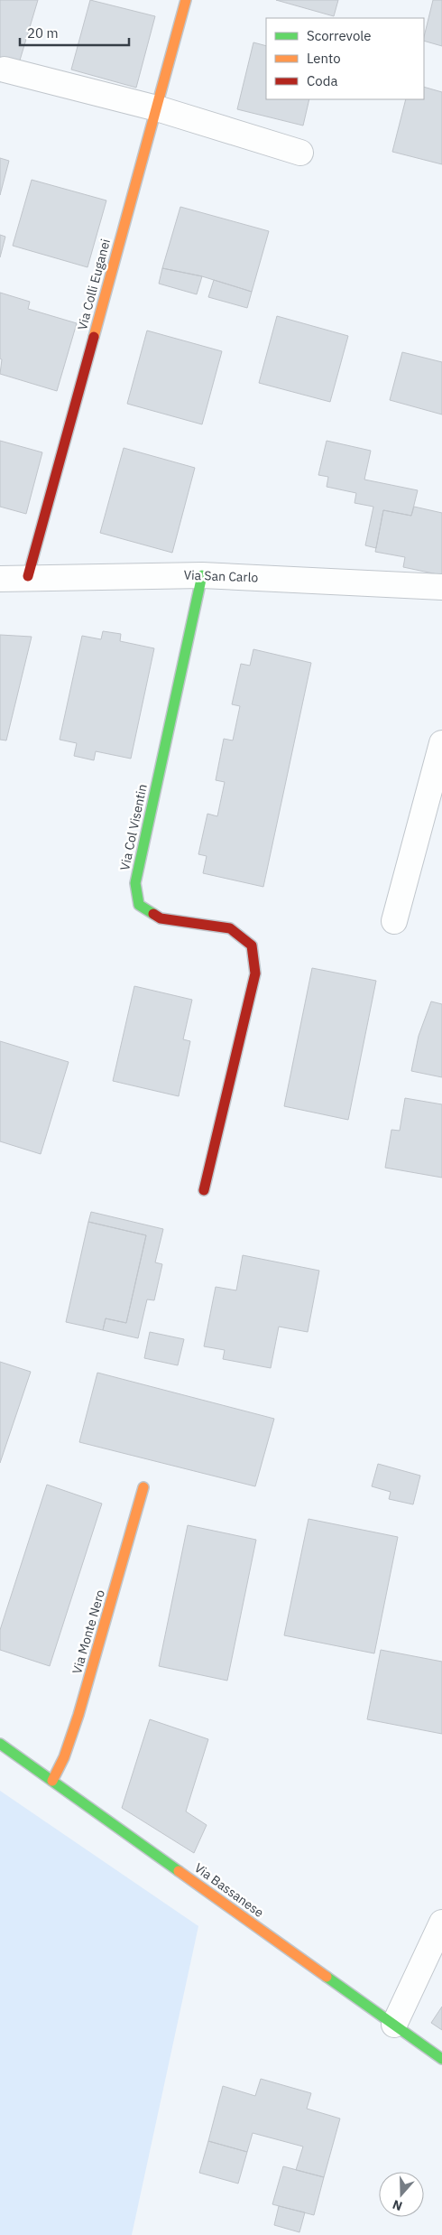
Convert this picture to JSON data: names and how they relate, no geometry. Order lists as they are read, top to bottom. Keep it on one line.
{"streets":{"street":["Via Colli Euganei","Via San Carlo","Via Col Visentin","Via Monte Nero","Via Bassanese"]},"crossings":[["Via Colli Euganei","Via San Carlo"],["Via San Carlo","Via Col Visentin"],["Via Monte Nero","Via Bassanese"]],"legend":["Scorrevole","Lento","Coda"],"scale_bar":"20 m","north":"bottom"}
